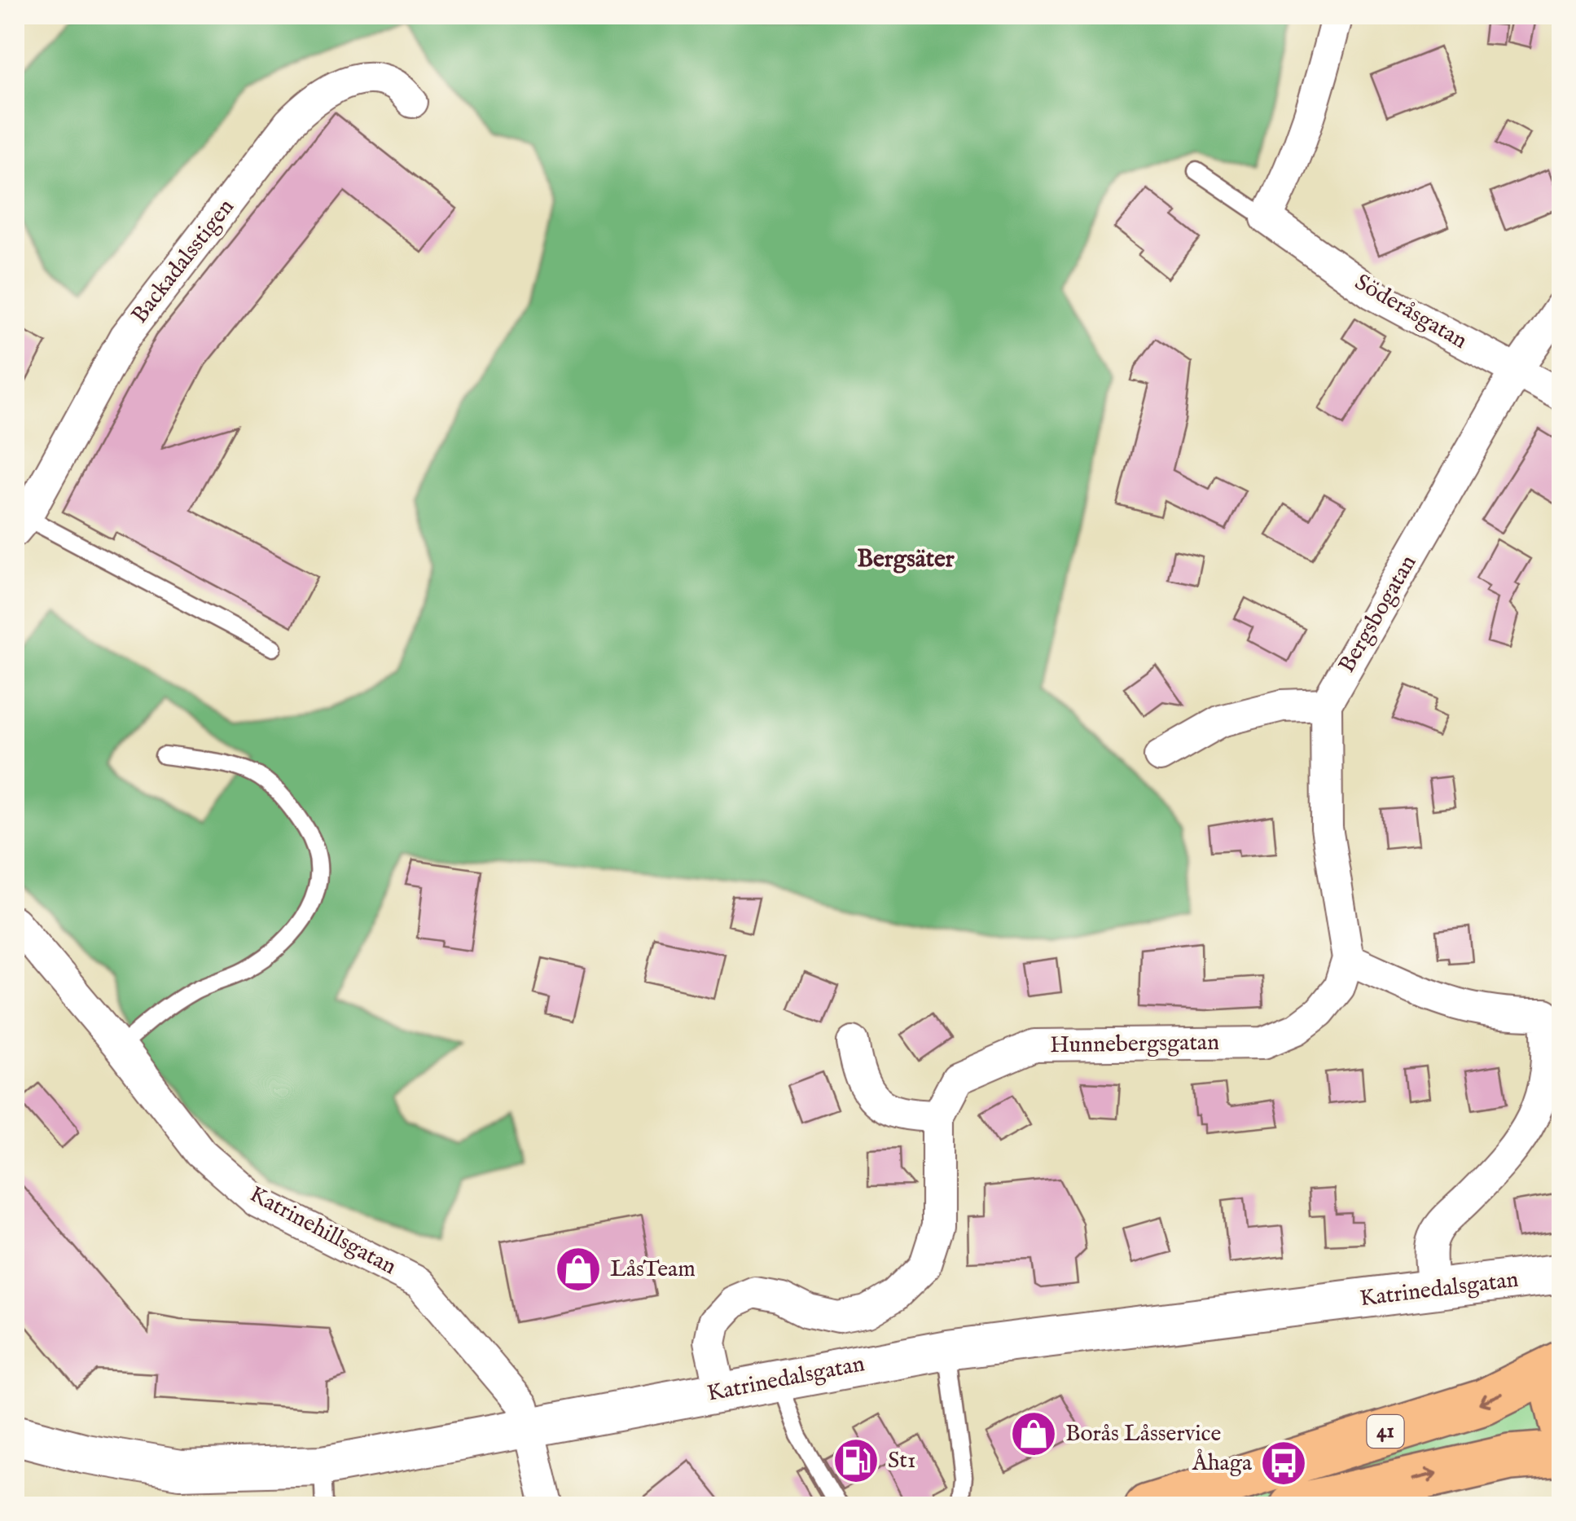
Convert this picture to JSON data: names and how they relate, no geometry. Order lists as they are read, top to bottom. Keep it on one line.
{"streets":{"main road":["41"],"street":["Backadalsstigen","Söderåsgatan","Bergsbogatan","Hunnebergsgatan","Katrinehillsgatan","Katrinedalsgatan"]},"crossings":[["Söderåsgatan","Bergsbogatan"],["Hunnebergsgatan","Katrinedalsgatan"],["Katrinehillsgatan","Katrinedalsgatan"]],"districts":["Bergsäter"],"places":{"shop":["LåsTeam","Borås Låsservice"],"fuel station":["St1"],"bus stop":["Åhaga"]}}
